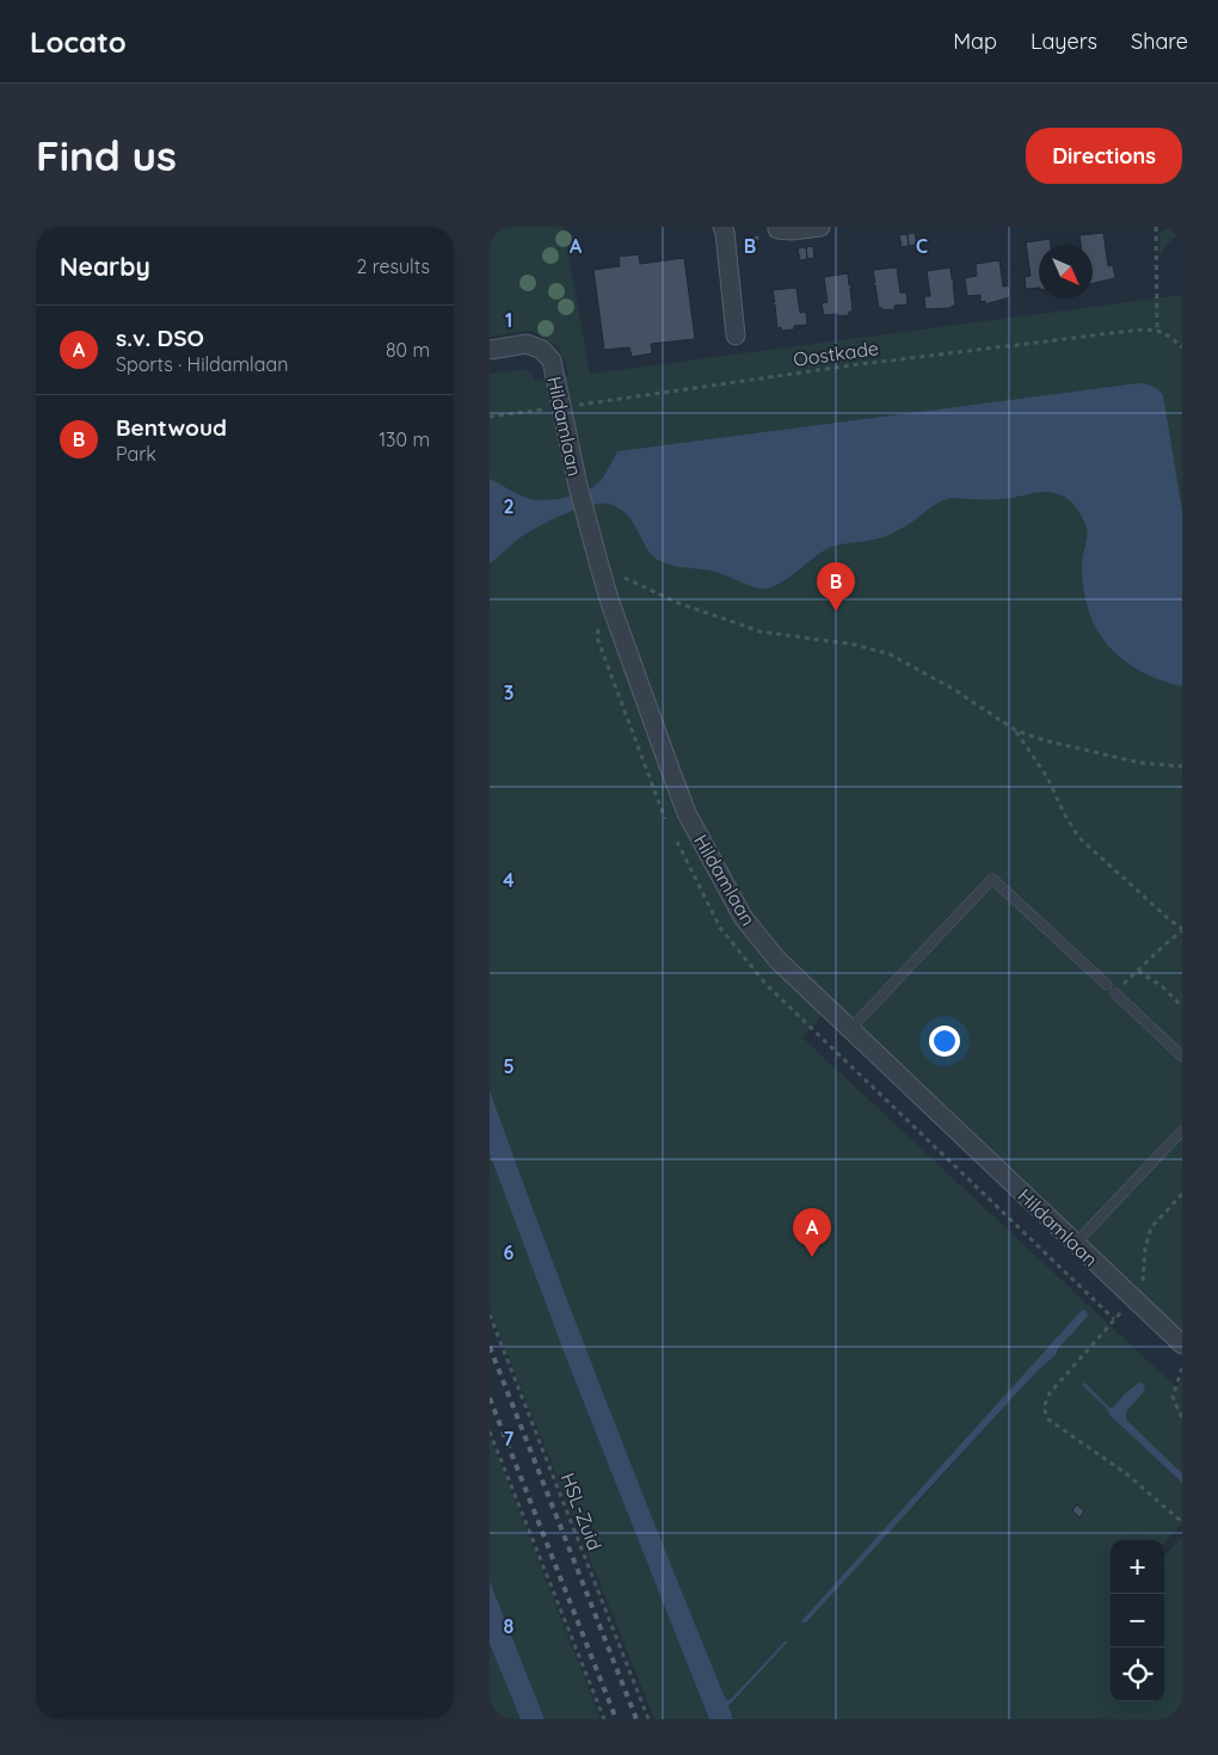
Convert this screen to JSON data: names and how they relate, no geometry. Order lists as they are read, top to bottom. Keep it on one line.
{"streets":{"street":["Hildamlaan"],"path":["Oostkade","HSL-Zuid"]},"crossings":[["Oostkade","Hildamlaan"]],"north":"bottom right","page":{"header":"Locato","nav":["Map","Layers","Share"],"buttons":"Directions","title":"Find us","heading":["Nearby","2 results"],"list":[{"mark":"A","name":"s.v. DSO","note":"Sports · Hildamlaan","value":"80 m"},{"mark":"B","name":"Bentwoud","note":"Park","value":"130 m"}],"pins":["B","A"],"map_buttons":["+","−"]},"grid":{"columns":["A","B","C"],"rows":["1","2","3","4","5","6","7","8"]}}
